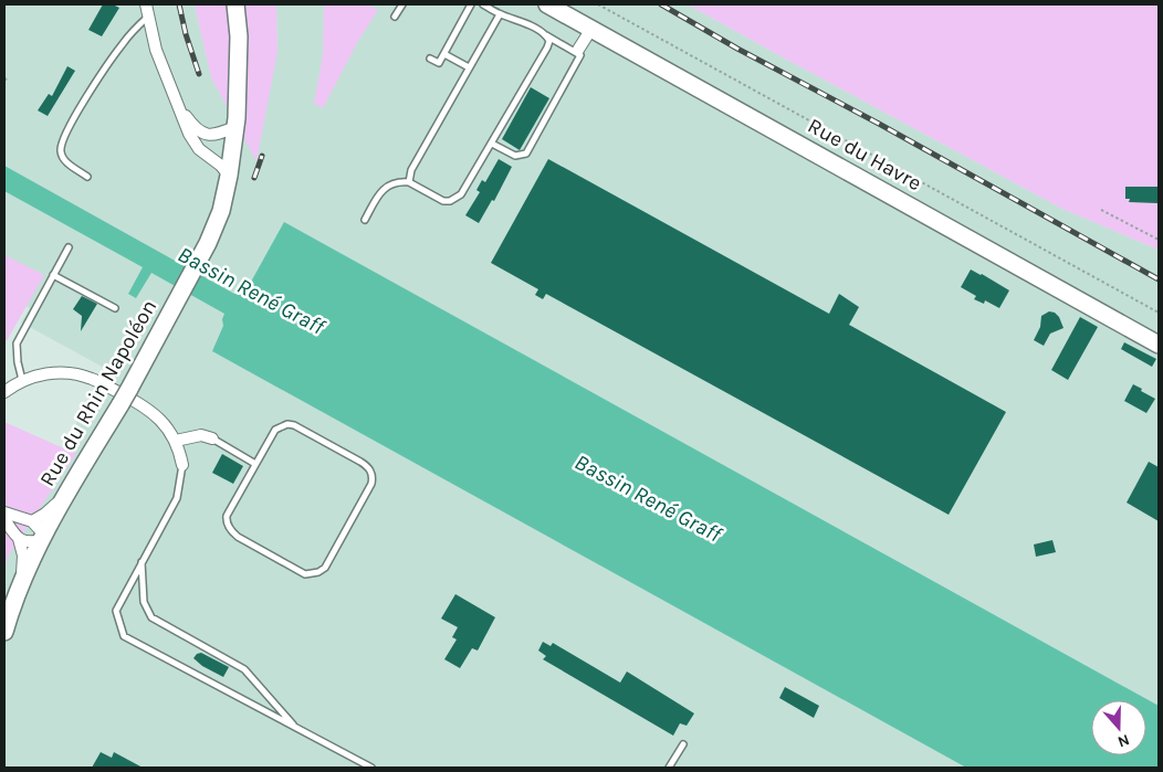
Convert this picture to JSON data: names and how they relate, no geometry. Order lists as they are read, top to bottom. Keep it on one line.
{"streets":{"main road":["Rue du Havre","Rue du Rhin Napoléon"]},"water":["Bassin René Graff"],"north":"bottom"}
